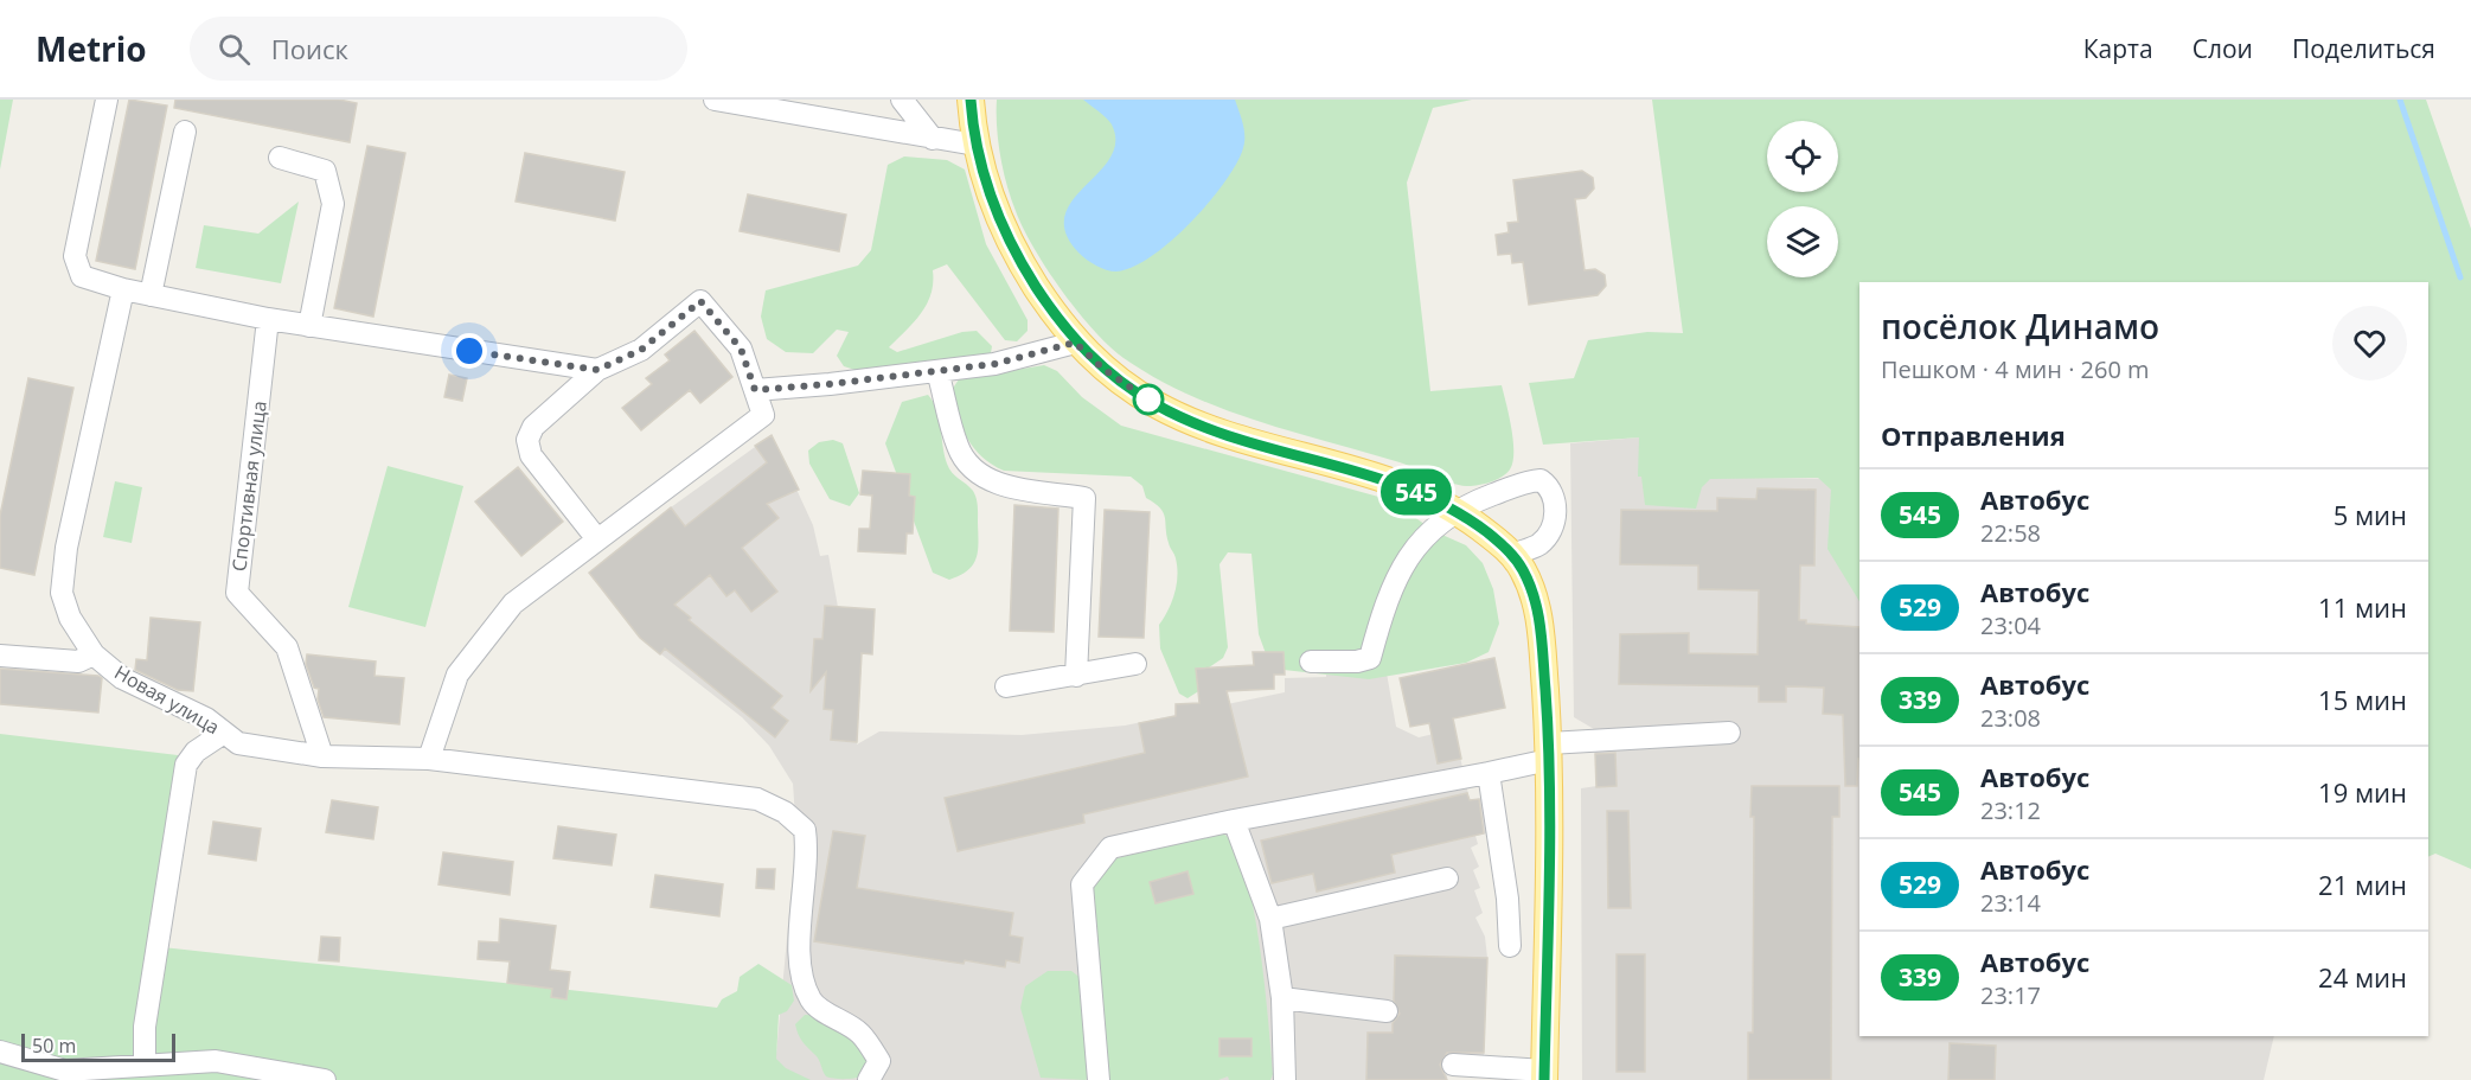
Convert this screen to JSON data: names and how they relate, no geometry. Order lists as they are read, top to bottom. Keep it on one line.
{"streets":{"street":["Спортивная улица","Новая улица"]},"crossings":[["Спортивная улица","Новая улица"]],"lines":["bus line 545"],"scale_bar":"50 m","page":{"header":"Metrio","search":"Поиск","nav":["Карта","Слои","Поделиться"],"on_map":"545","heading":[["посёлок Динамо","Пешком · 4 мин · 260 m"],"Отправления"],"list":[{"mark":"545","name":"Автобус","note":"22:58","value":"5 мин"},{"mark":"529","name":"Автобус","note":"23:04","value":"11 мин"},{"mark":"339","name":"Автобус","note":"23:08","value":"15 мин"},{"mark":"545","name":"Автобус","note":"23:12","value":"19 мин"},{"mark":"529","name":"Автобус","note":"23:14","value":"21 мин"},{"mark":"339","name":"Автобус","note":"23:17","value":"24 мин"}],"scale":"50 m"}}
